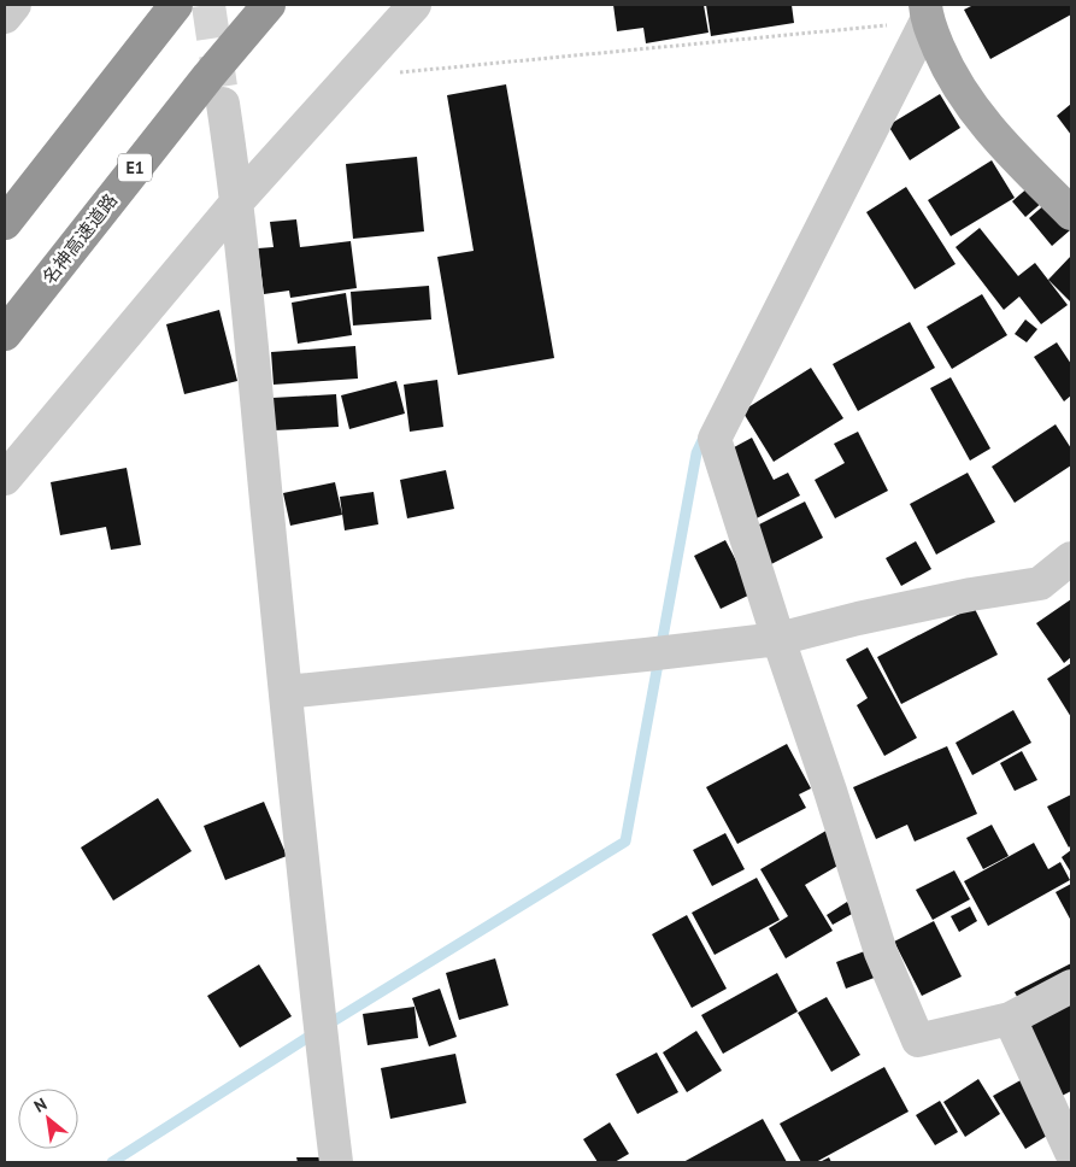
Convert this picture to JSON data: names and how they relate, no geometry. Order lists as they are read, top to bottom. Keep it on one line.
{"streets":{"highway":["E1","名神高速道路"]},"north":"top left"}
